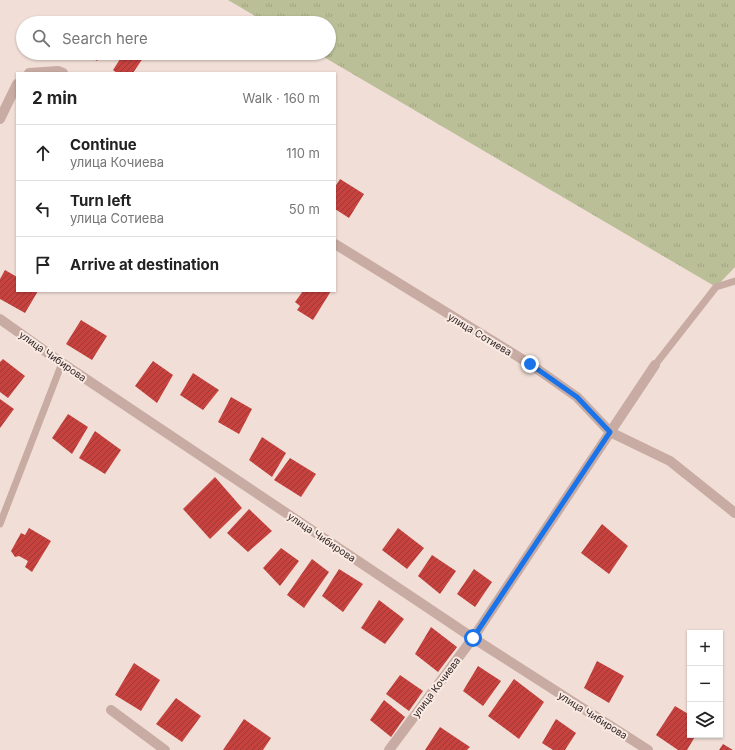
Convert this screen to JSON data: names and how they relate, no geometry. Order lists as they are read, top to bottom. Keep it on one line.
{"streets":{"street":["улица Сотиева","улица Чибирова","улица Кочиева"]},"crossings":[["улица Сотиева","улица Кочиева"],["улица Чибирова","улица Кочиева"]],"page":{"search":"Search here","heading":["2 min","Walk · 160 m"],"list":[["Continue","улица Кочиева","110 m"],["Turn left","улица Сотиева","50 m"],"Arrive at destination"],"map_buttons":["+","−"]}}
